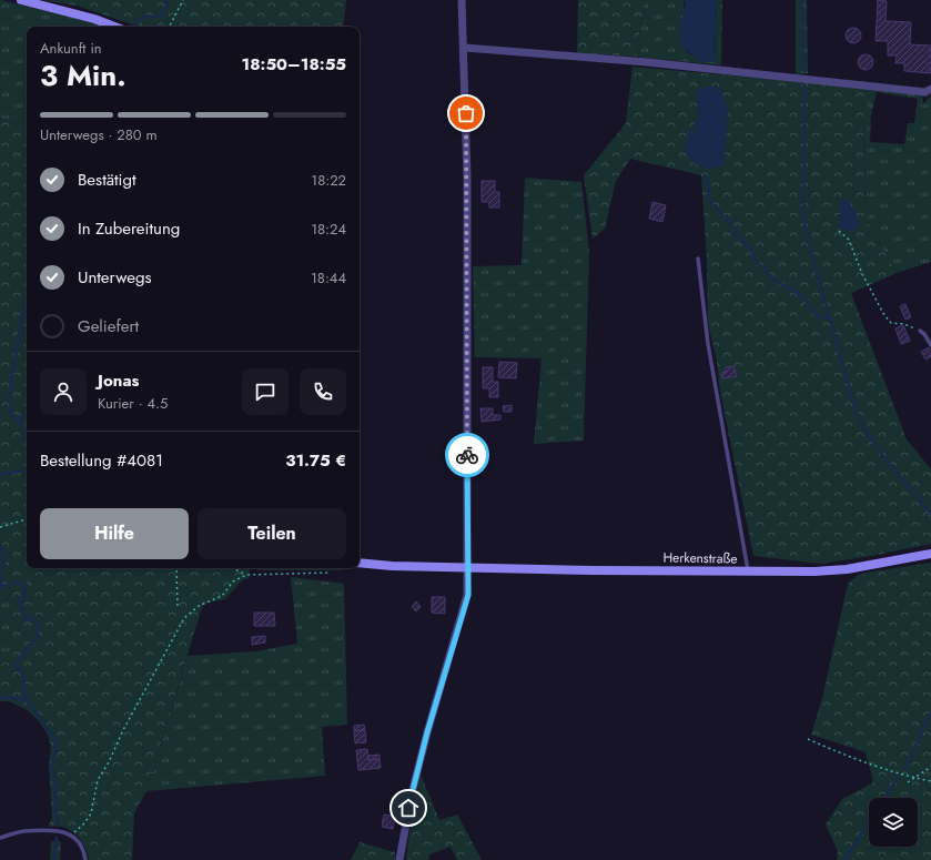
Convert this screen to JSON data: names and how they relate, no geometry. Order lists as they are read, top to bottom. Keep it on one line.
{"streets":{"main road":["Herkenstraße"]},"page":{"heading":["3 Min.","Ankunft in","18:50–18:55"],"panel":["Jonas","Kurier · 4.5","Bestellung #4081","31.75 €"],"bar":"Unterwegs · 280 m","list":[["Bestätigt","18:22"],["In Zubereitung","18:24"],["Unterwegs","18:44"],"Geliefert"],"buttons":["Hilfe","Teilen"]}}
